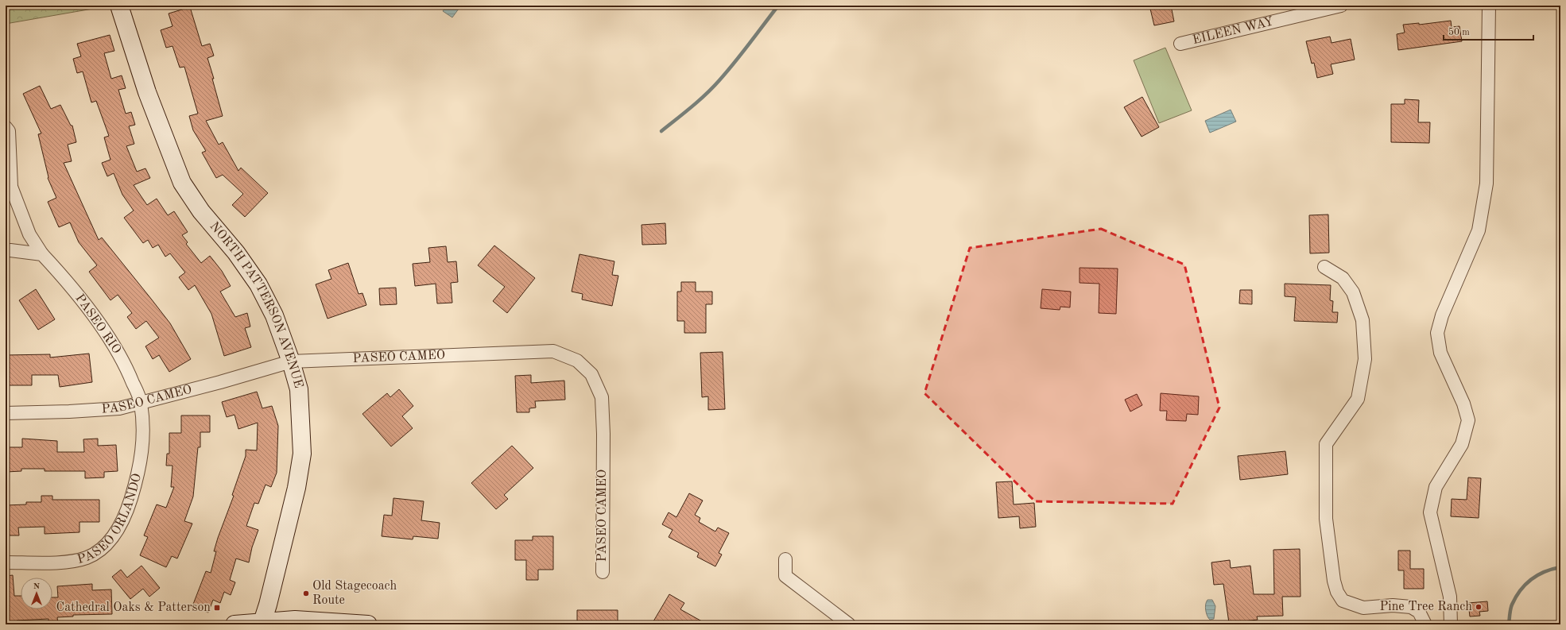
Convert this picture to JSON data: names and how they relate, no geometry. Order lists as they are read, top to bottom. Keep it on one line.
{"streets":{"street":["EILEEN WAY","NORTH PATTERSON AVENUE","PASEO RIO","PASEO CAMEO","PASEO ORLANDO"]},"crossings":[["NORTH PATTERSON AVENUE","PASEO CAMEO"],["PASEO RIO","PASEO CAMEO"],["PASEO RIO","PASEO ORLANDO"],["PASEO CAMEO","PASEO ORLANDO"]],"places":{"other":["Old Stagecoach Route","Pine Tree Ranch"],"transit":["Cathedral Oaks & Patterson"]},"scale_bar":"50 m","north":"top"}
